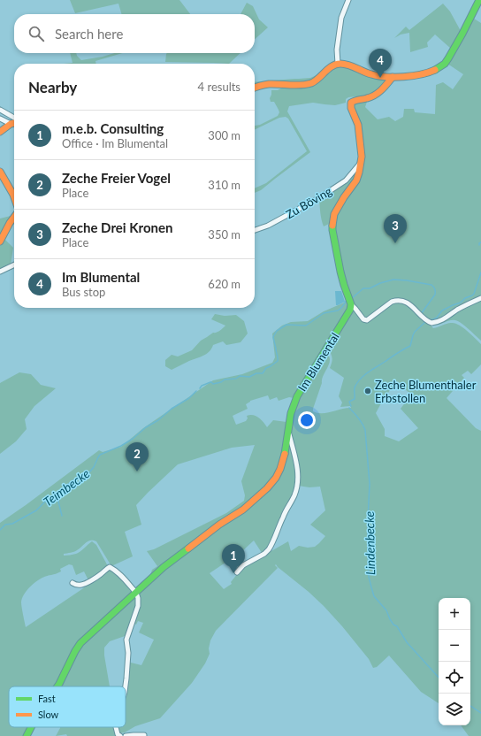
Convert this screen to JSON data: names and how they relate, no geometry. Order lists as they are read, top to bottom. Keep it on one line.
{"streets":{"street":["Zu Böving","Im Blumental"]},"water":["Teimbecke","Lindenbecke"],"places":["Zeche Blumenthaler Erbstollen"],"legend":["Fast","Slow"],"page":{"search":"Search here","pins":["4","3","2","1"],"heading":["Nearby","4 results"],"list":[{"mark":"1","name":"m.e.b. Consulting","note":"Office · Im Blumental","value":"300 m"},{"mark":"2","name":"Zeche Freier Vogel","note":"Place","value":"310 m"},{"mark":"3","name":"Zeche Drei Kronen","note":"Place","value":"350 m"},{"mark":"4","name":"Im Blumental","note":"Bus stop","value":"620 m"}],"map_buttons":["+","−"]}}
